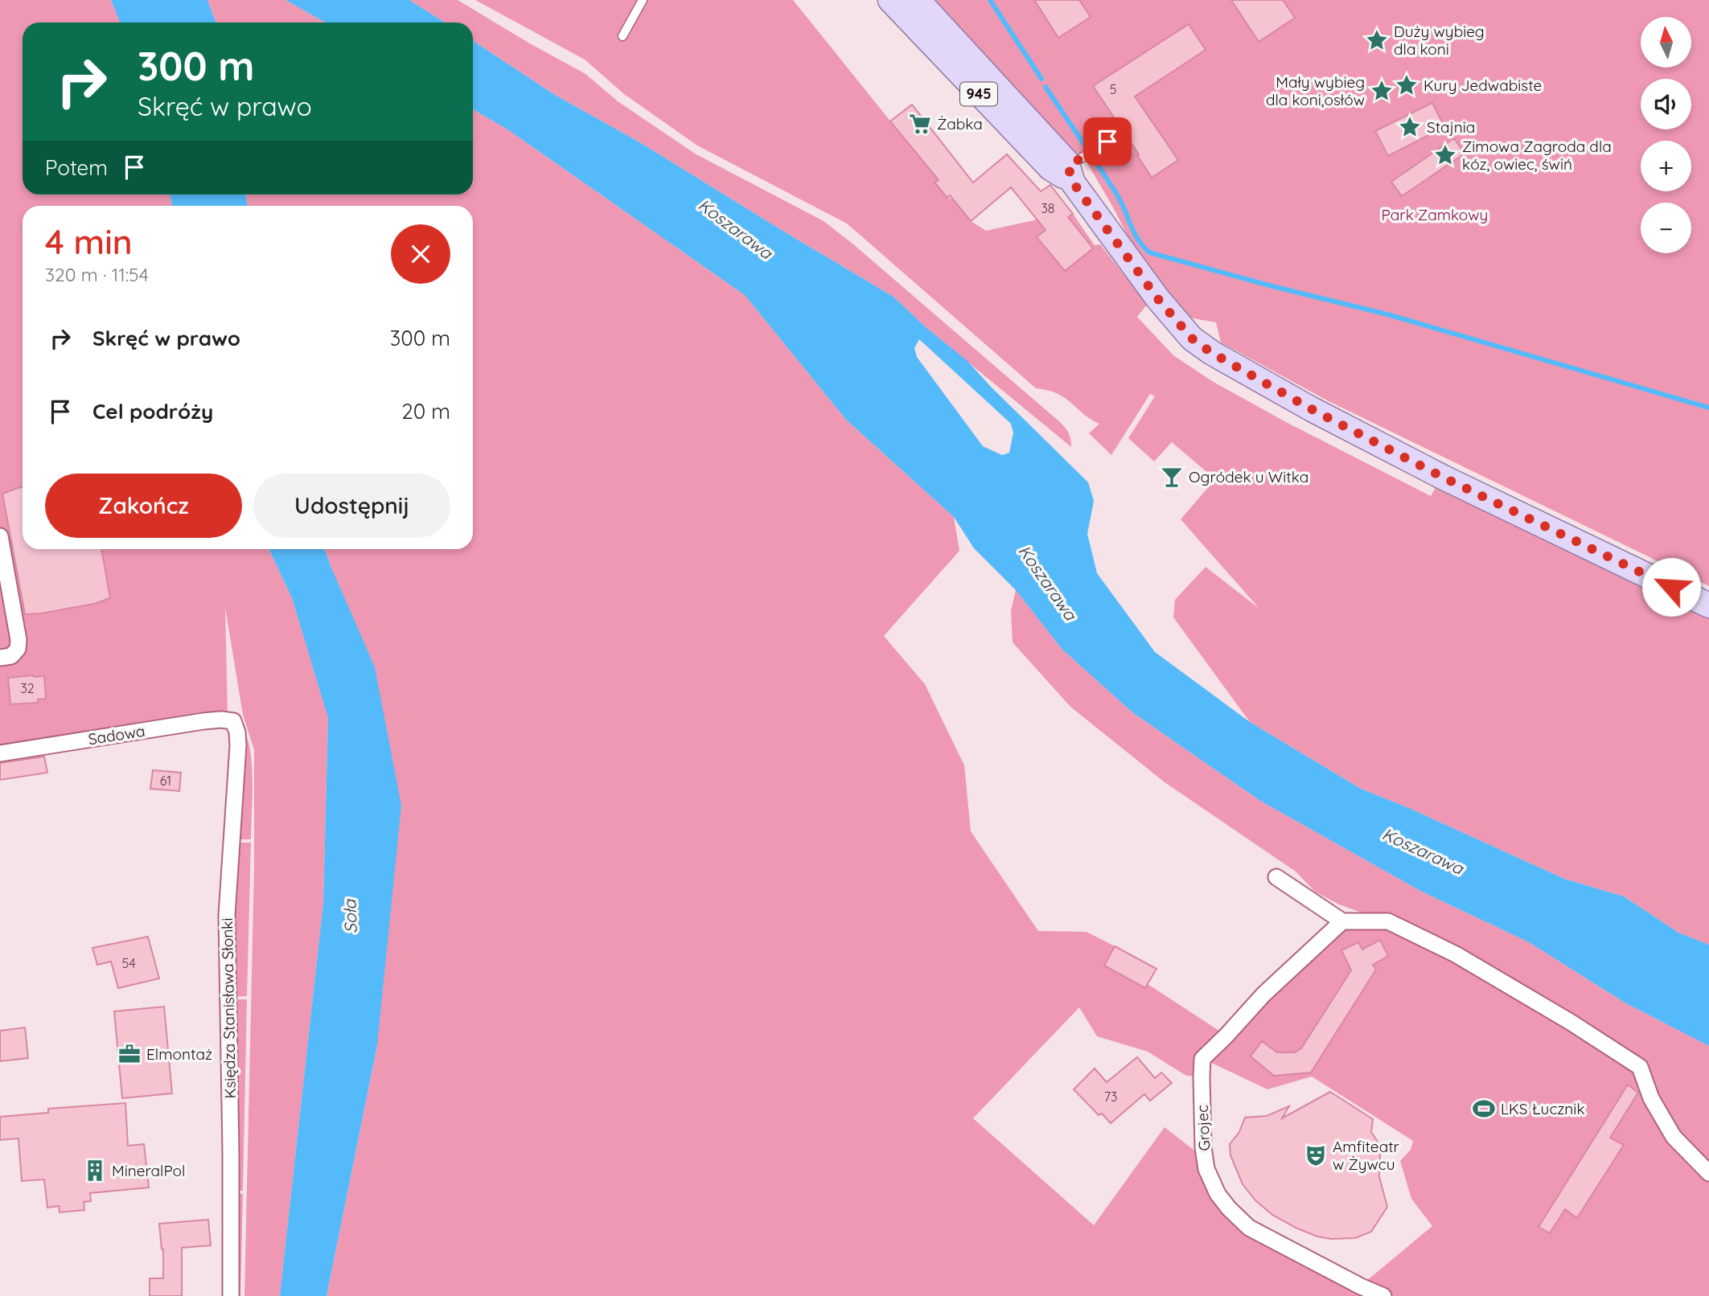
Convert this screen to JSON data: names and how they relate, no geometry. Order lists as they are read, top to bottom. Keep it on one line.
{"streets":{"main road":["945"],"street":["Sadowa","Księdza Stanisława Słonki","Grojec"]},"crossings":[["Sadowa","Księdza Stanisława Słonki"]],"water":["Koszarawa","Soła"],"parks":["Park Zamkowy"],"places":{"place":["Duży wybieg dla koni","Kury Jedwabiste","Mały wybieg dla koni,osłów","Stajnia","Zimowa Zagroda dla kóz, owiec, świń"],"supermarket":["Żabka"],"bar":["Ogródek u Witka"],"office":["Elmontaż"],"sports":["LKS Łucznik"],"theatre":["Amfiteatr w Żywcu"],"building":["MineralPol"]},"house_numbers":["5","38","32","61","54","73"],"north":"top","page":{"map_buttons":["+","−"],"turn":["300 m","Skręć w prawo"],"then":"Potem","heading":["4 min","320 m · 11:54"],"list":[{"name":"Skręć w prawo","value":"300 m"},{"name":"Cel podróży","value":"20 m"}],"buttons":["Zakończ","Udostępnij"]}}
